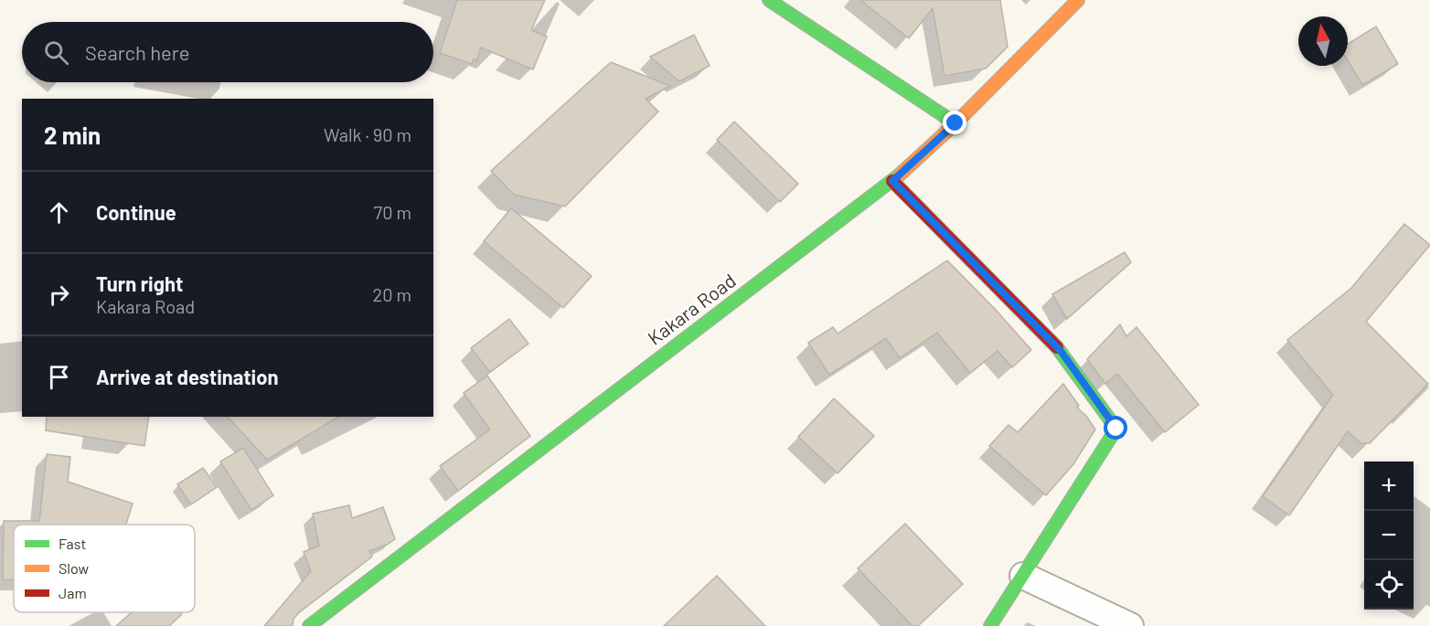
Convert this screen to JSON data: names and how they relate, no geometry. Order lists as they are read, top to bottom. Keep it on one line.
{"streets":{"street":["Kakara Road"]},"legend":["Fast","Slow","Jam"],"north":"top","page":{"search":"Search here","heading":["2 min","Walk · 90 m"],"list":[["Continue","70 m"],["Turn right","Kakara Road","20 m"],"Arrive at destination"],"map_buttons":["+","−"]}}
